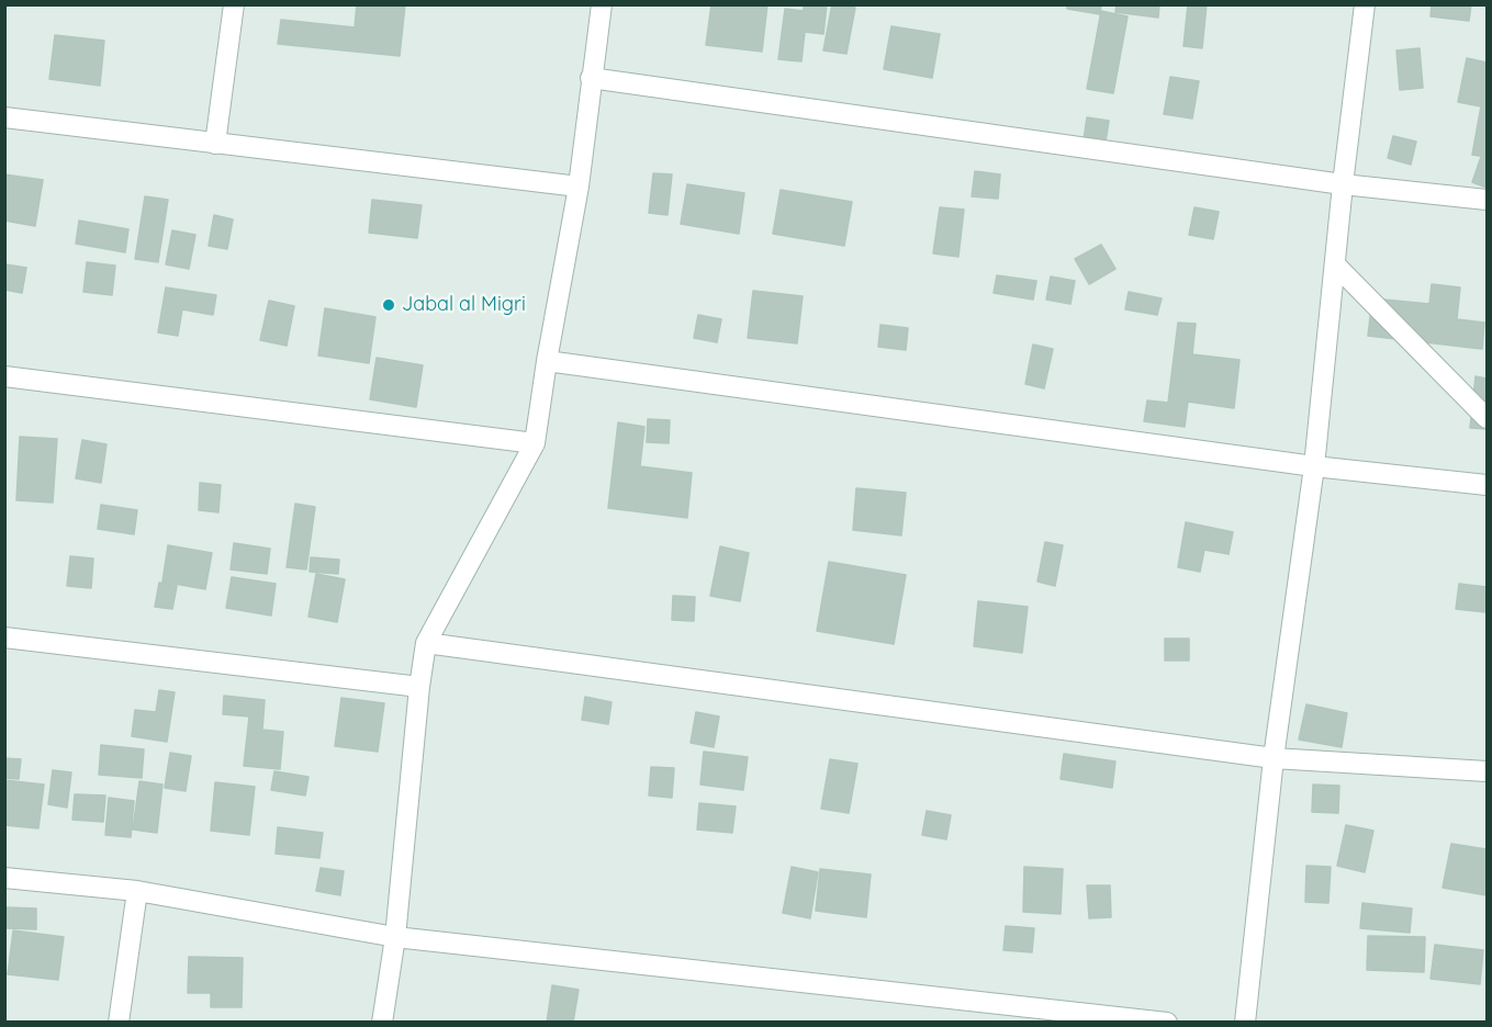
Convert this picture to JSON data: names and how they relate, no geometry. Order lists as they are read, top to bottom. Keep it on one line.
{"places":["Jabal al Migri"]}
